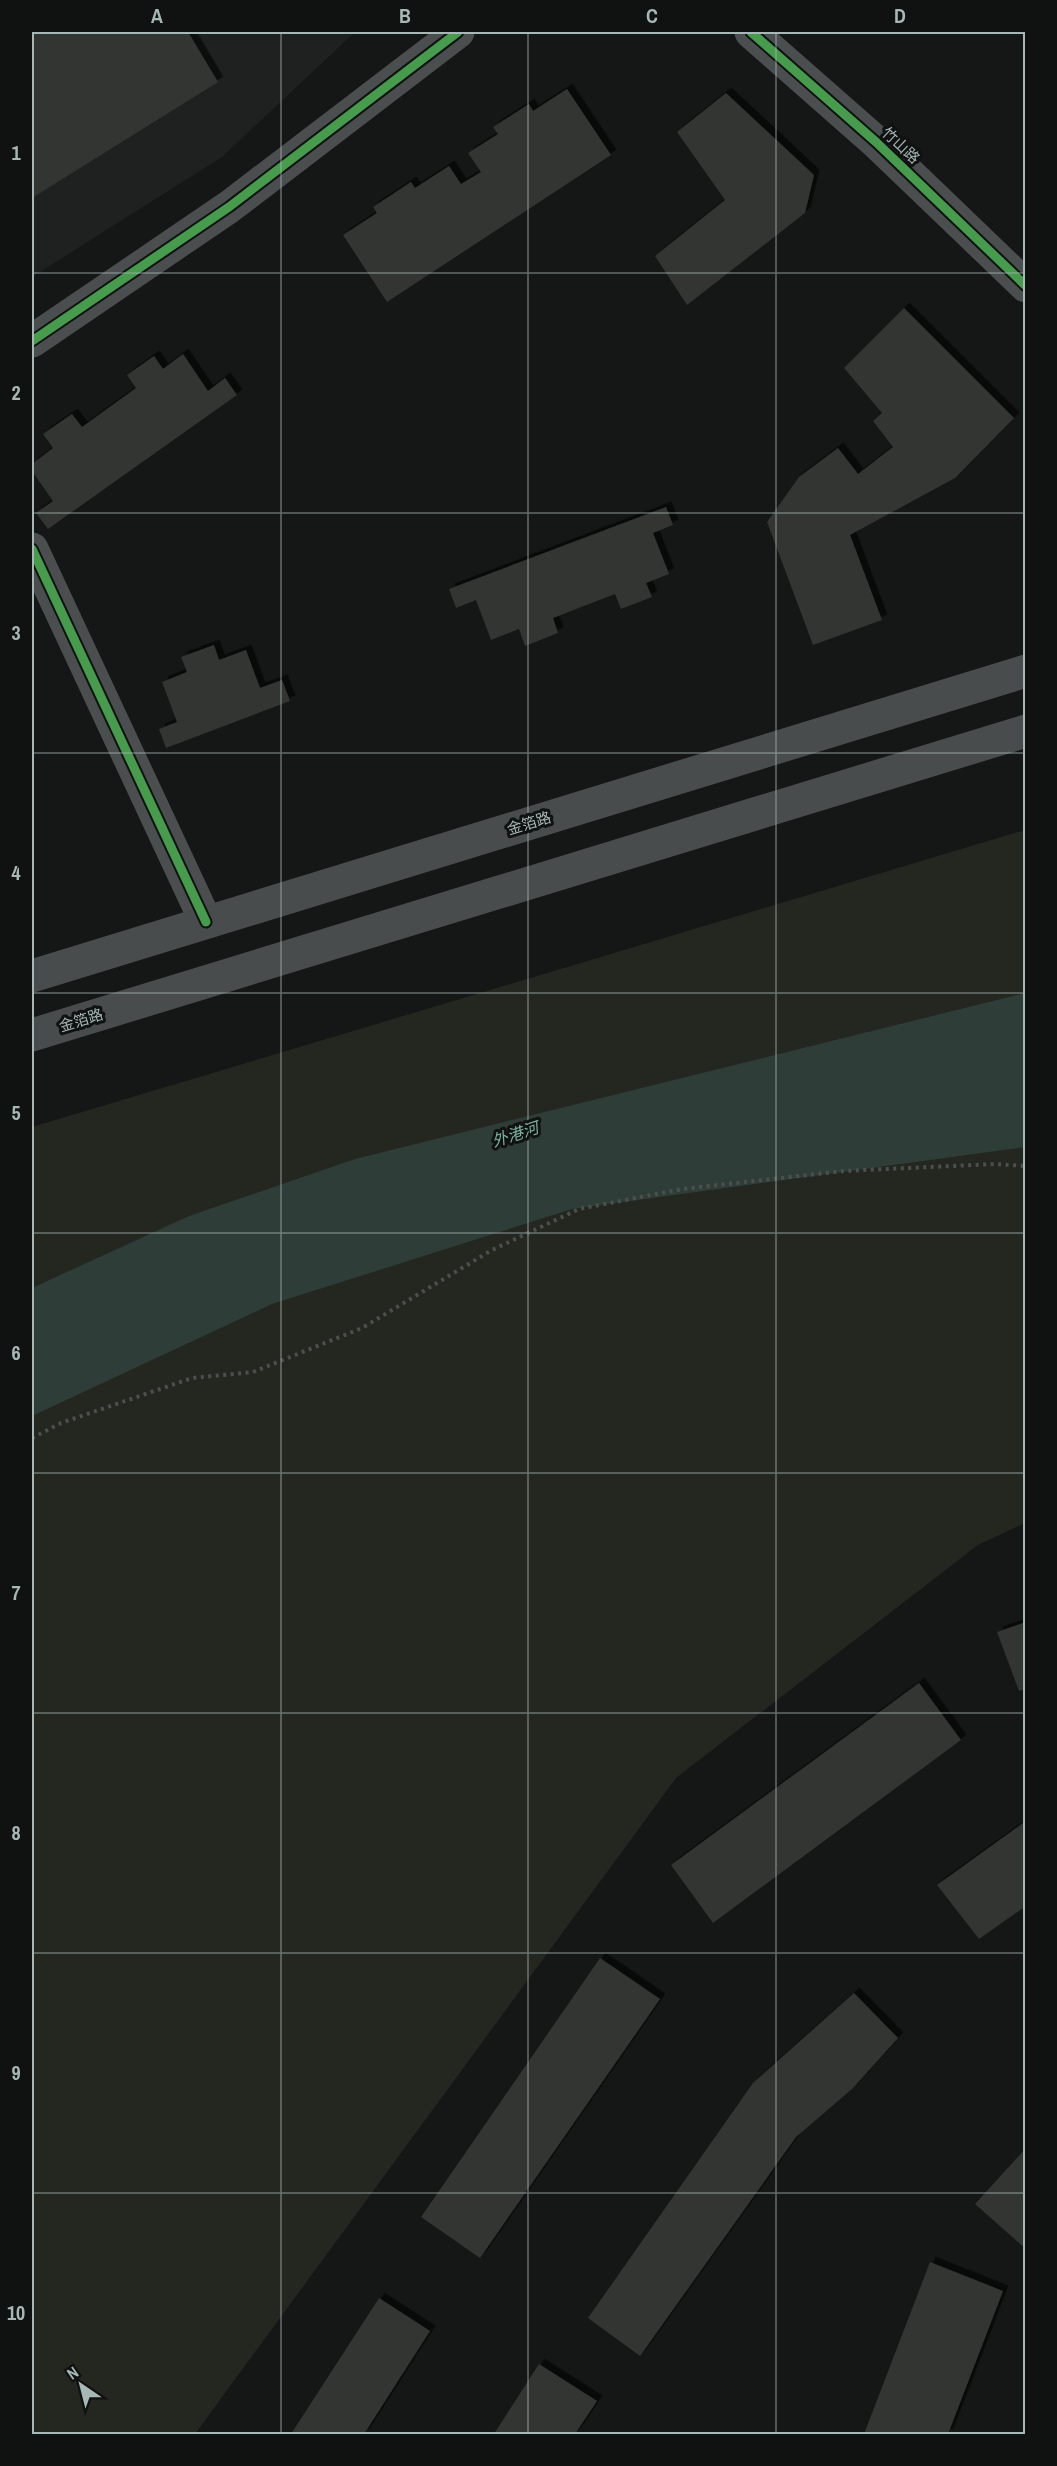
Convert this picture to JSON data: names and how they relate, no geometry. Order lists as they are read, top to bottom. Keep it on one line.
{"streets":{"main road":["金箔路"],"street":["竹山路"]},"water":["外港河"],"north":"top left","grid":{"columns":["A","B","C","D"],"rows":["1","2","3","4","5","6","7","8","9","10"]}}
